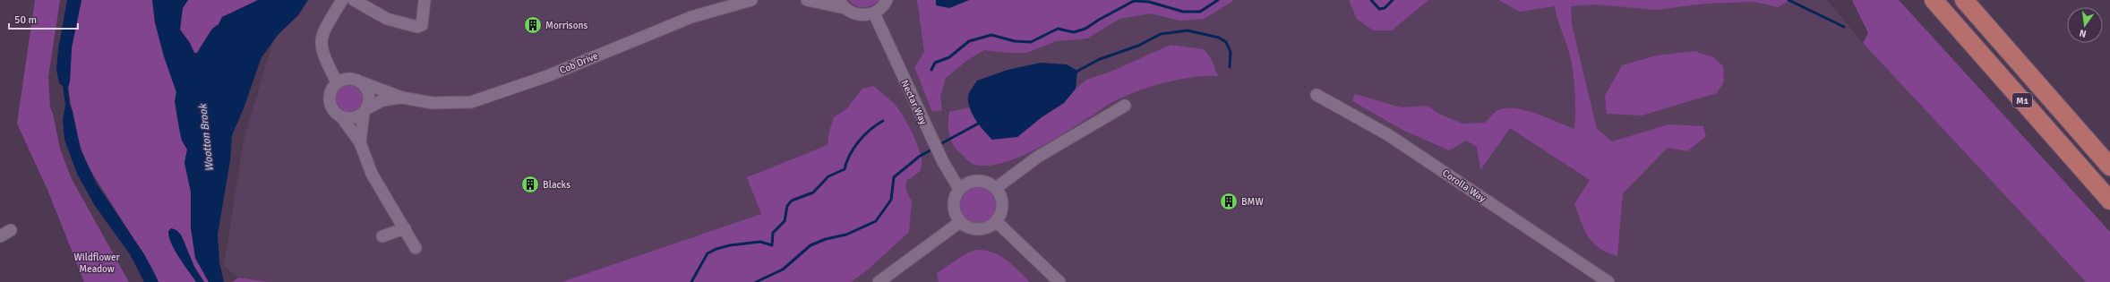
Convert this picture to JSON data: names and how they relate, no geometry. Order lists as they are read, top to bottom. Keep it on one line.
{"streets":{"highway":["M1"],"street":["Cob Drive","Nectar Way","Corolla Way"]},"water":["Wootton Brook"],"parks":["Wildflower Meadow"],"places":{"building":["Morrisons","Blacks","BMW"]},"scale_bar":"50 m","north":"bottom"}
